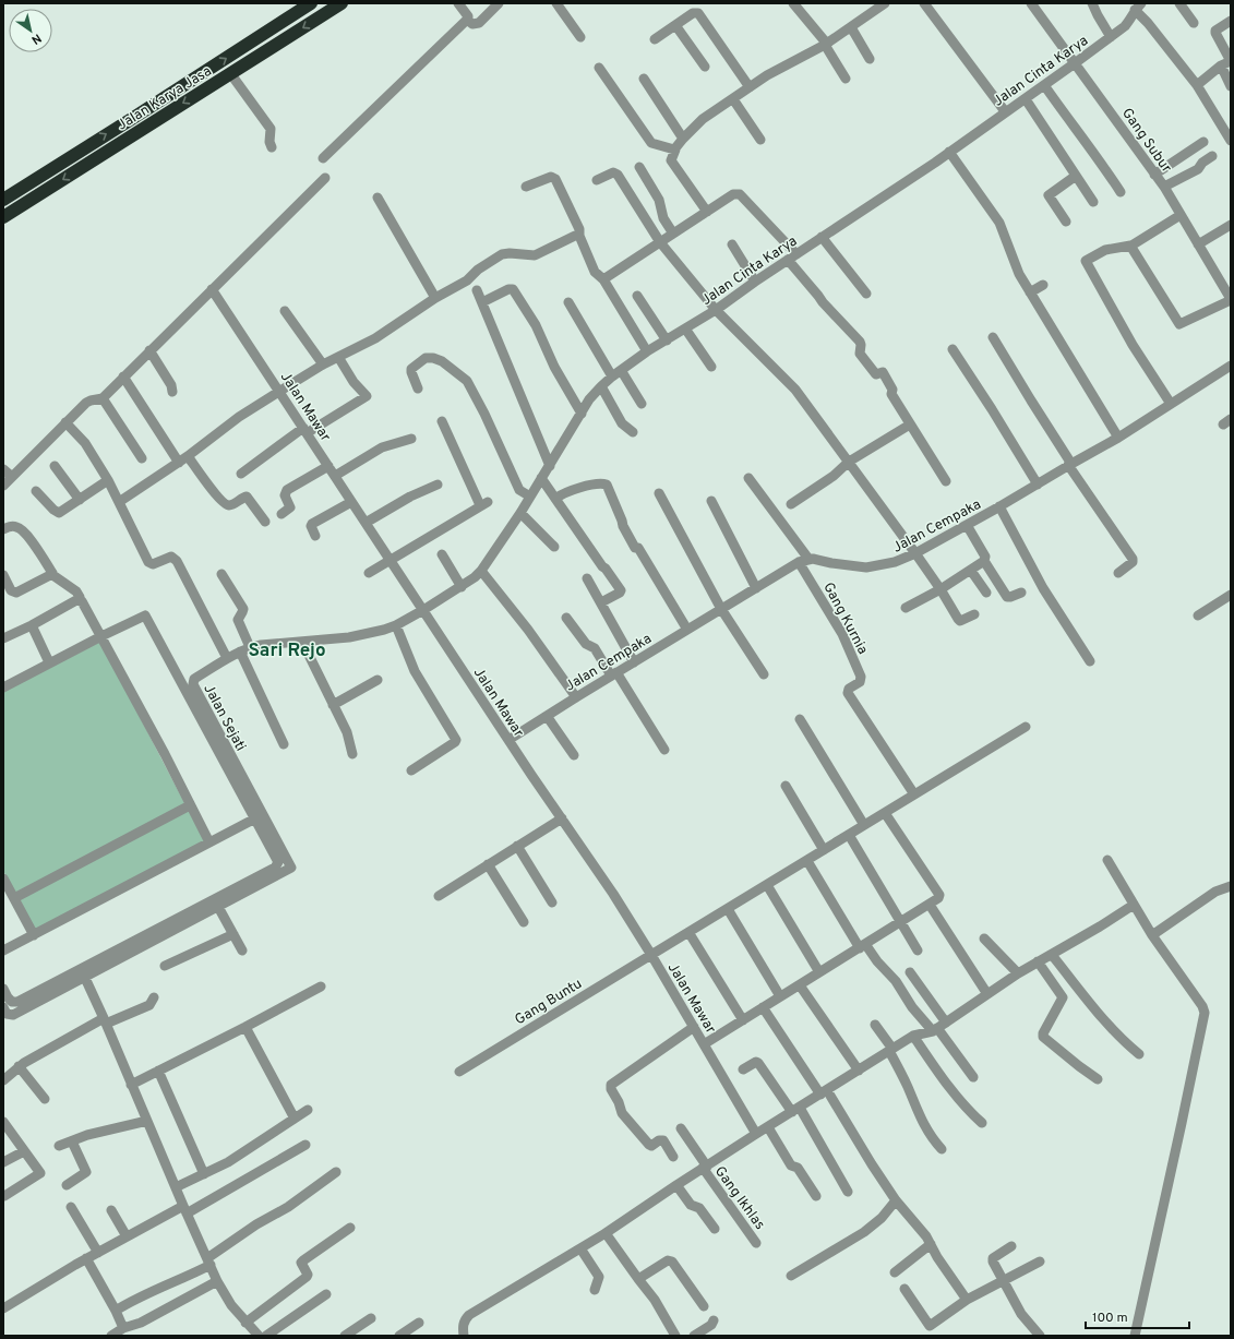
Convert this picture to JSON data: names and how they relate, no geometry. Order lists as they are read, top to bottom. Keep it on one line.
{"streets":{"highway":["Jalan Karya Jasa"],"street":["Jalan Cinta Karya","Gang Subur","Jalan Mawar","Jalan Cempaka","Gang Kurnia","Jalan Sejati","Gang Buntu","Gang Ikhlas"]},"crossings":[["Jalan Cinta Karya","Gang Subur"],["Jalan Cinta Karya","Jalan Mawar"],["Jalan Cinta Karya","Jalan Sejati"],["Jalan Mawar","Jalan Cempaka"],["Jalan Mawar","Jalan Sejati"],["Jalan Mawar","Gang Buntu"],["Jalan Cempaka","Gang Kurnia"],["Gang Kurnia","Gang Buntu"]],"districts":["Sari Rejo"],"scale_bar":"100 m","north":"bottom right"}
